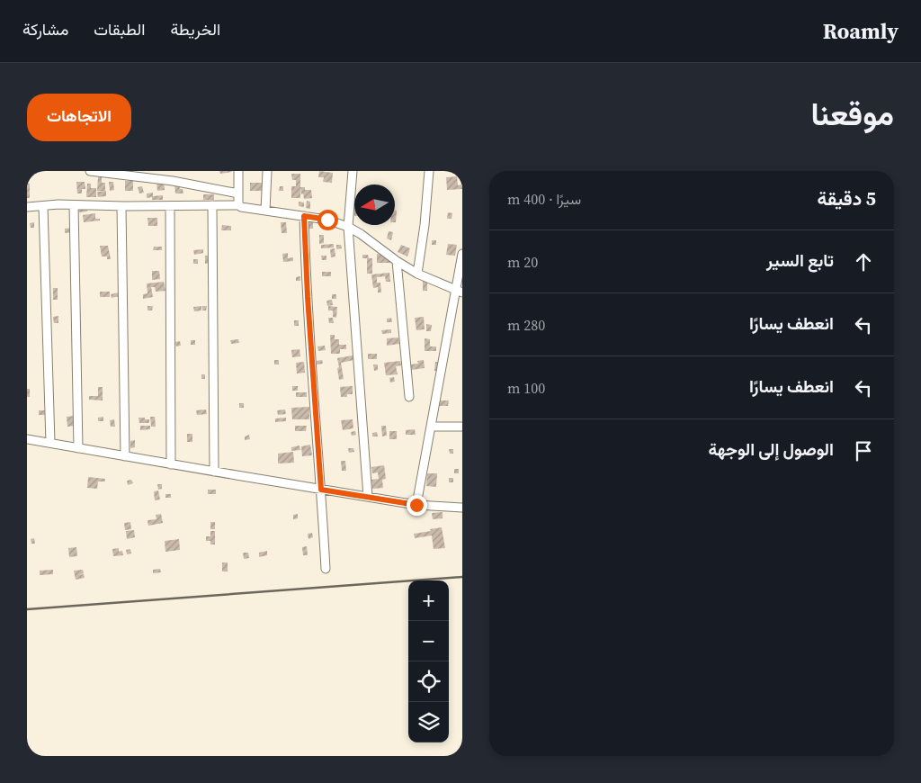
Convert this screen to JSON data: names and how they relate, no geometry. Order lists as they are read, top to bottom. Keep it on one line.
{"north":"left","page":{"header":"Roamly","nav":["الخريطة","الطبقات","مشاركة"],"title":"موقعنا","buttons":"الاتجاهات","heading":["5 دقيقة","سيرًا · 400 m"],"list":[["تابع السير","20 m"],["انعطف يسارًا","280 m"],["انعطف يسارًا","100 m"],"الوصول إلى الوجهة"],"map_buttons":["+","−"]}}
